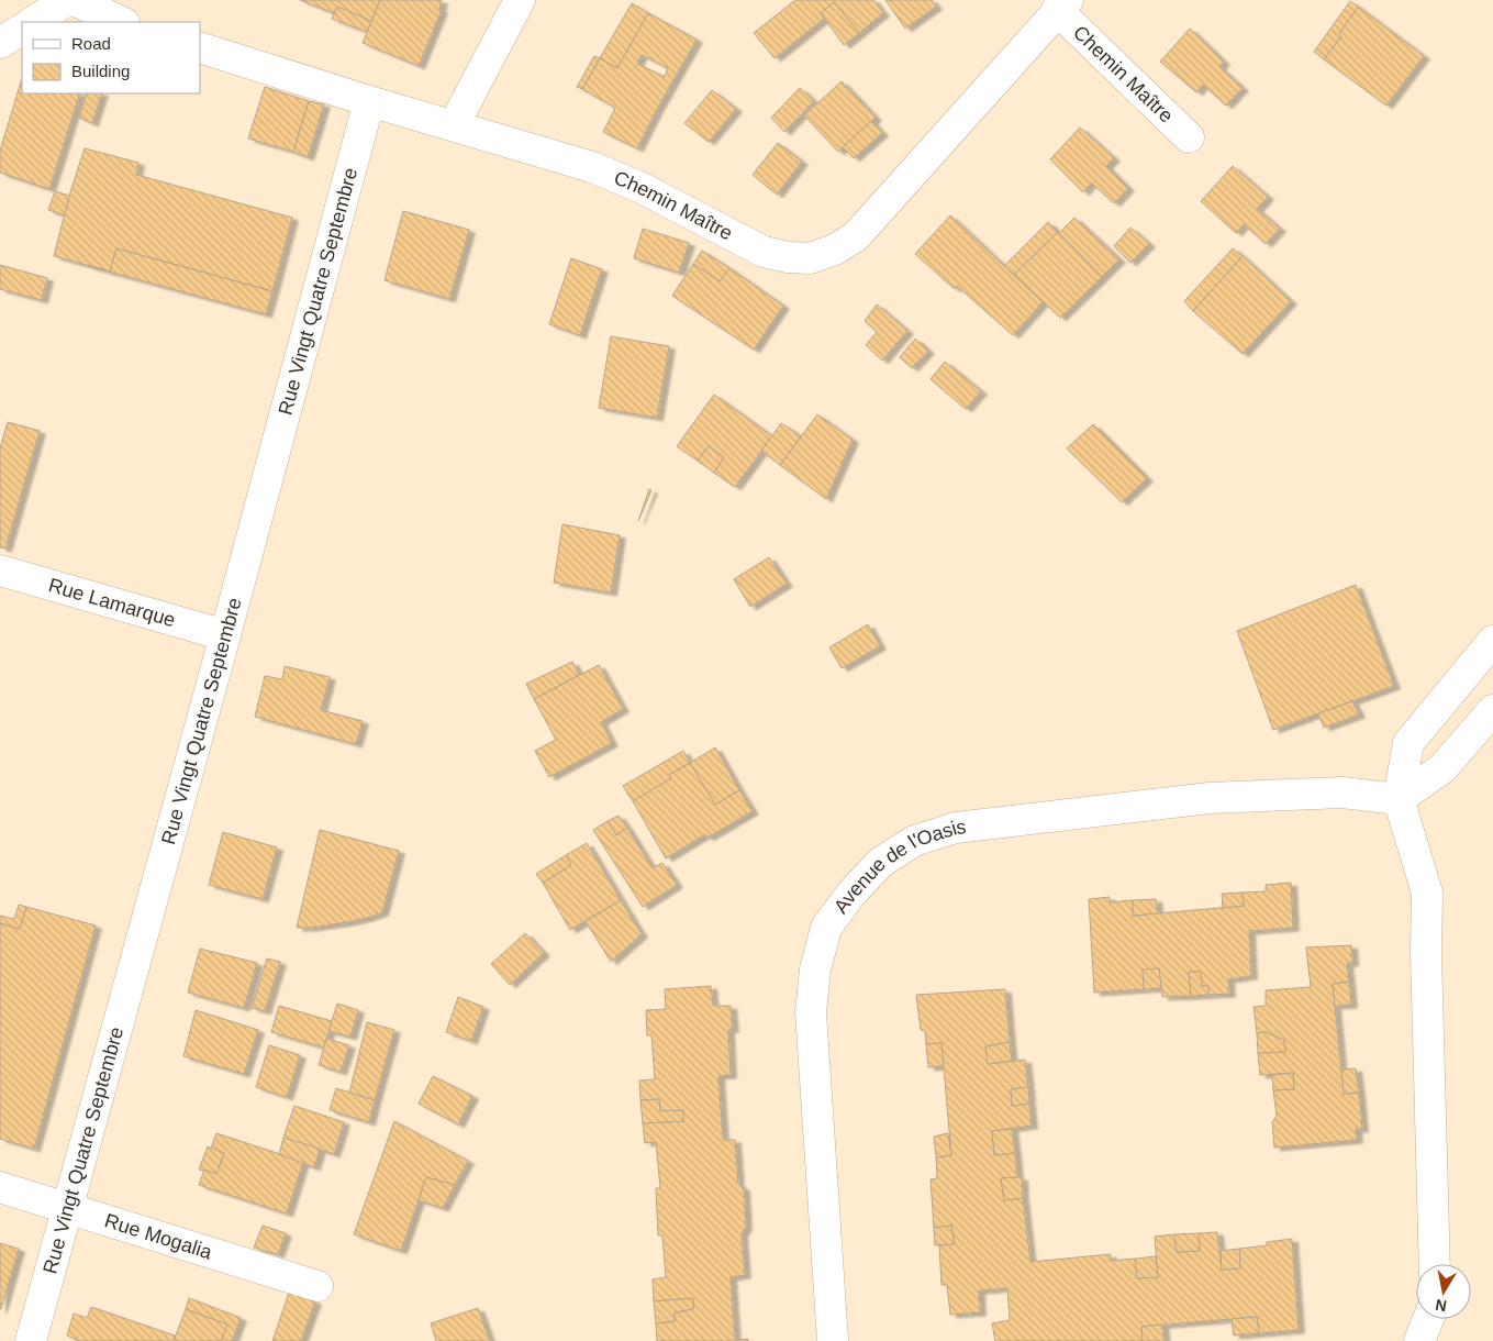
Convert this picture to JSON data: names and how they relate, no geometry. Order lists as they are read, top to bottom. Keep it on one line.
{"streets":{"street":["Chemin Maître","Rue Vingt Quatre Septembre","Rue Lamarque","Avenue de l'Oasis","Rue Mogalia"]},"crossings":[["Chemin Maître","Rue Vingt Quatre Septembre"],["Rue Vingt Quatre Septembre","Rue Lamarque"],["Rue Vingt Quatre Septembre","Rue Mogalia"]],"legend":["Road","Building"],"north":"bottom"}
